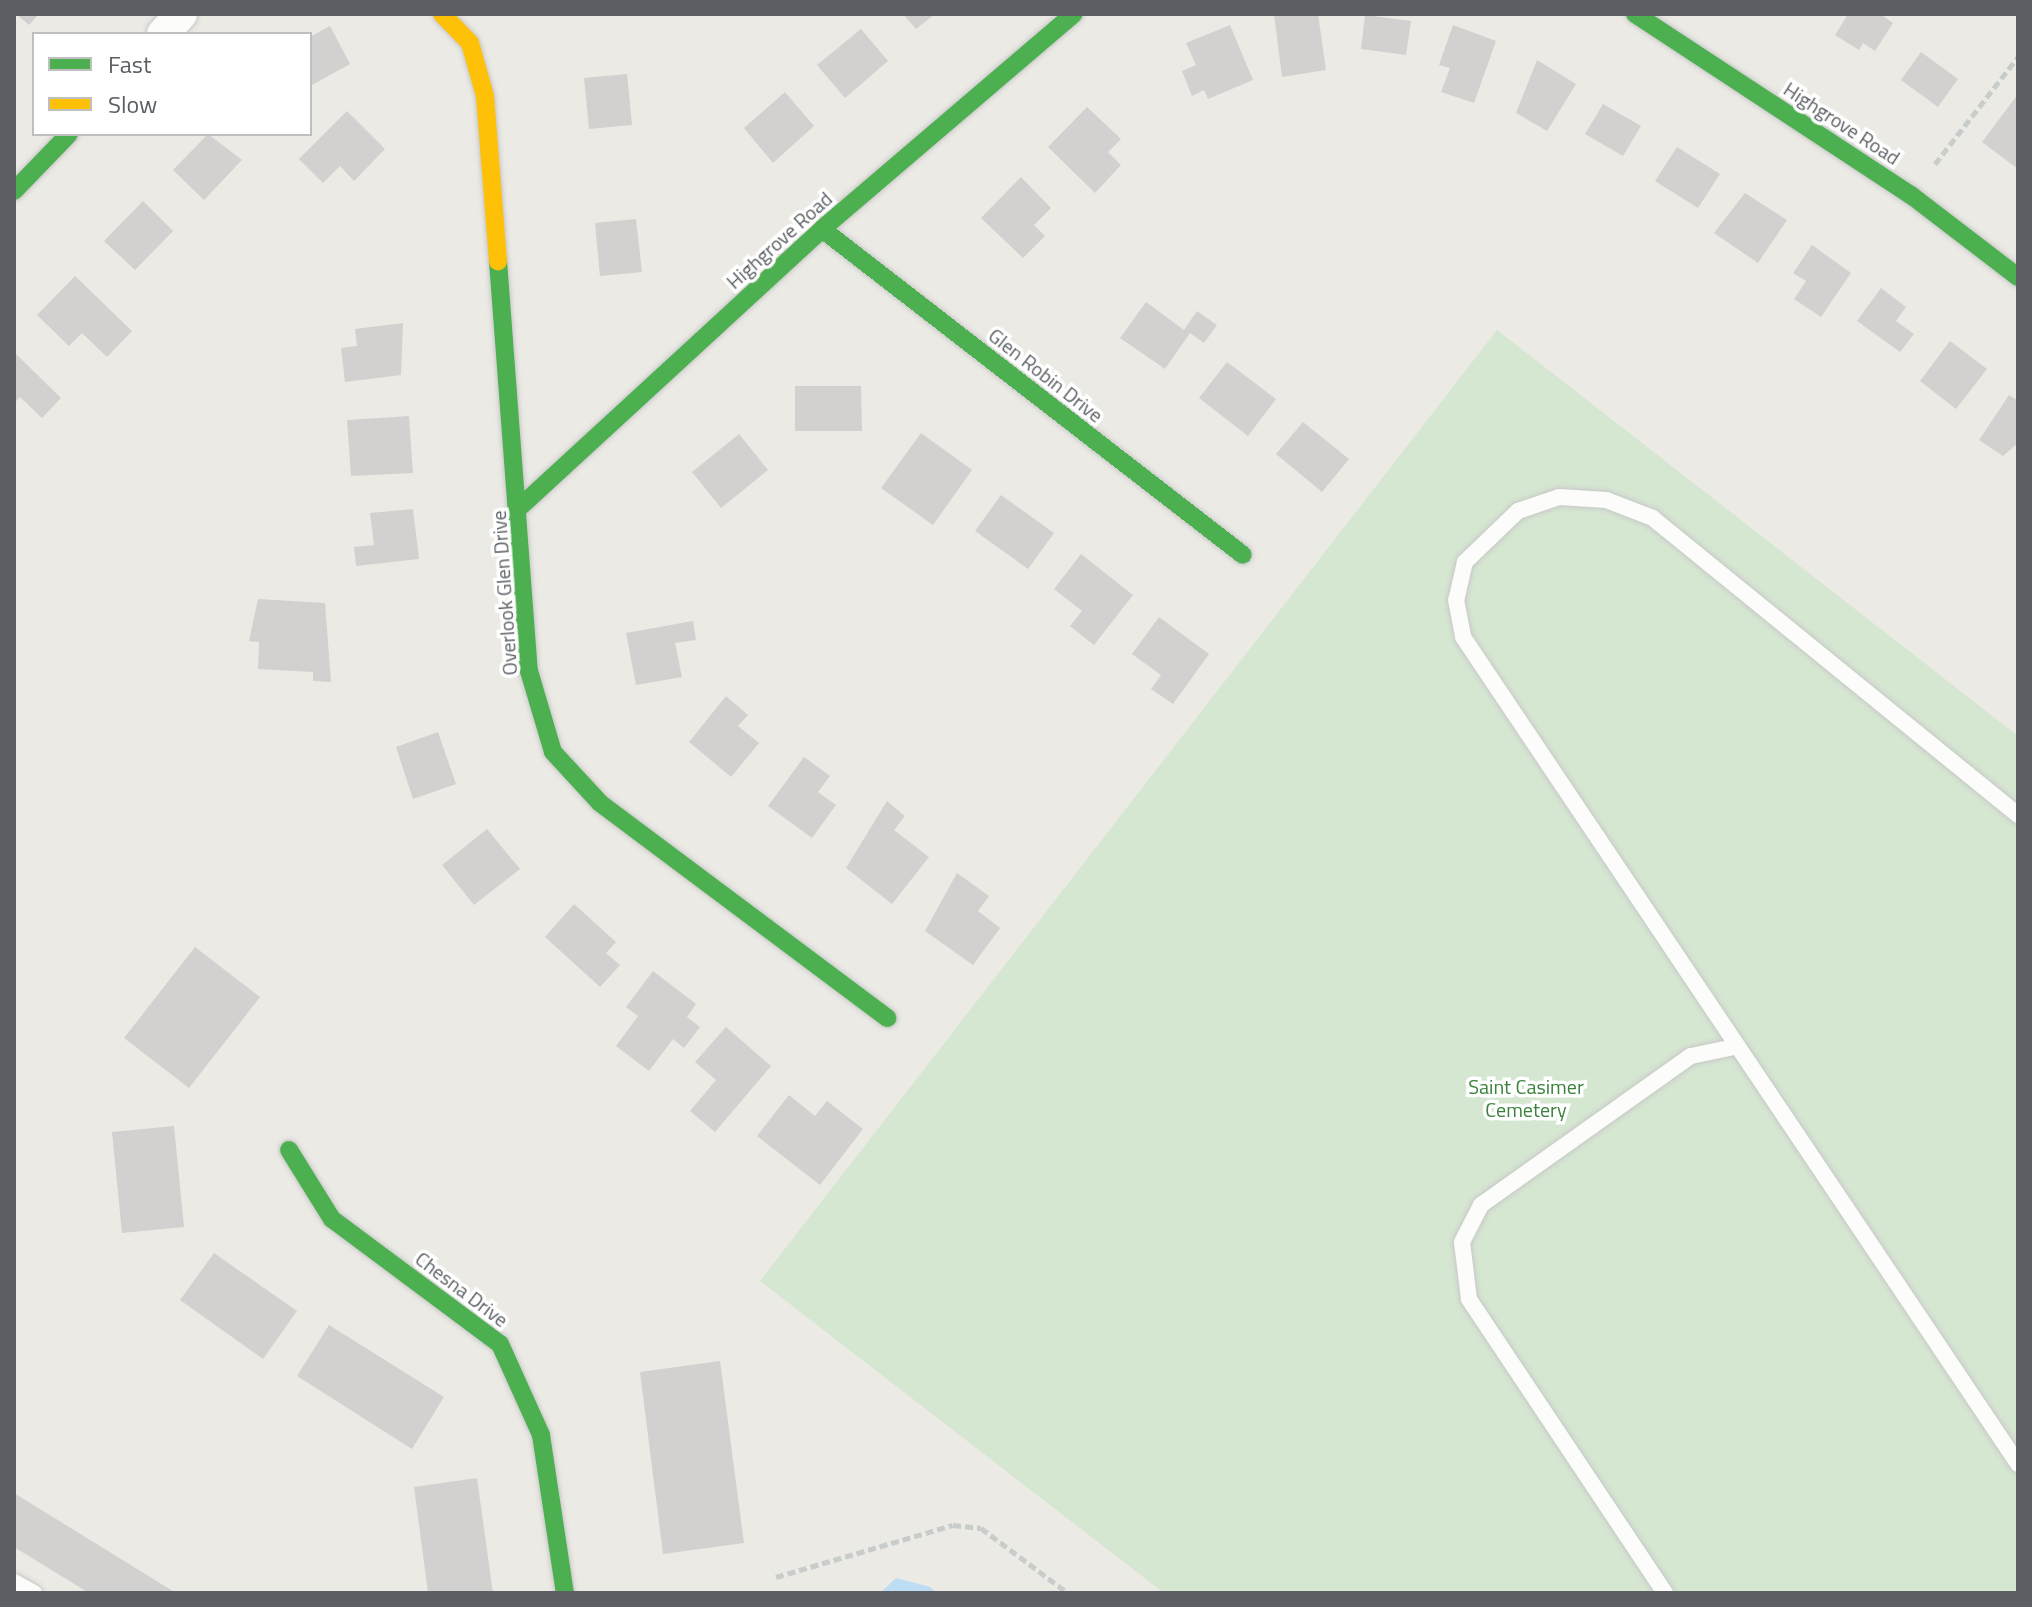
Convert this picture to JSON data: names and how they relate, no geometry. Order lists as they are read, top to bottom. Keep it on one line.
{"streets":{"street":["Highgrove Road","Glen Robin Drive","Overlook Glen Drive","Chesna Drive"]},"crossings":[["Highgrove Road","Glen Robin Drive"],["Highgrove Road","Overlook Glen Drive"]],"parks":["Saint Casimer Cemetery"],"legend":["Fast","Slow"]}
